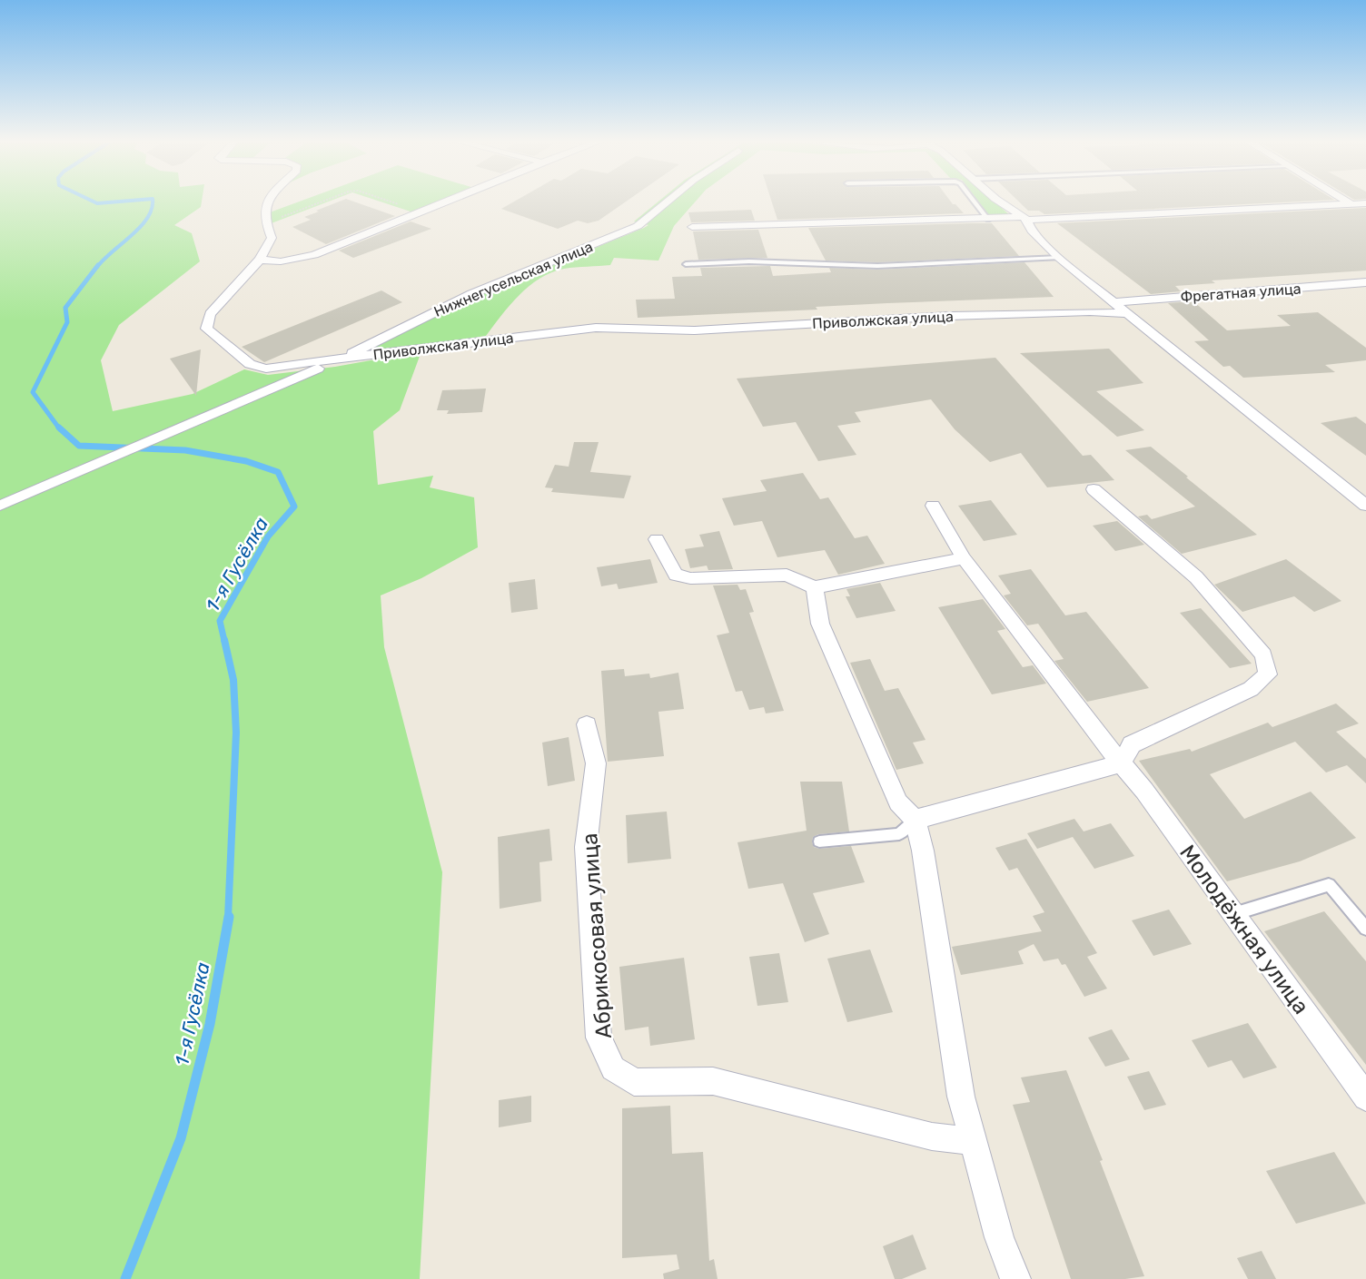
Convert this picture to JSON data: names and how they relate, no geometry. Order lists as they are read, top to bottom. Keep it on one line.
{"streets":{"street":["Нижнегусельская улица","Фрегатная улица","Приволжская улица","Молодёжная улица","Абрикосовая улица"]},"crossings":[["Нижнегусельская улица","Приволжская улица"]],"water":["1-я Гусёлка"]}
